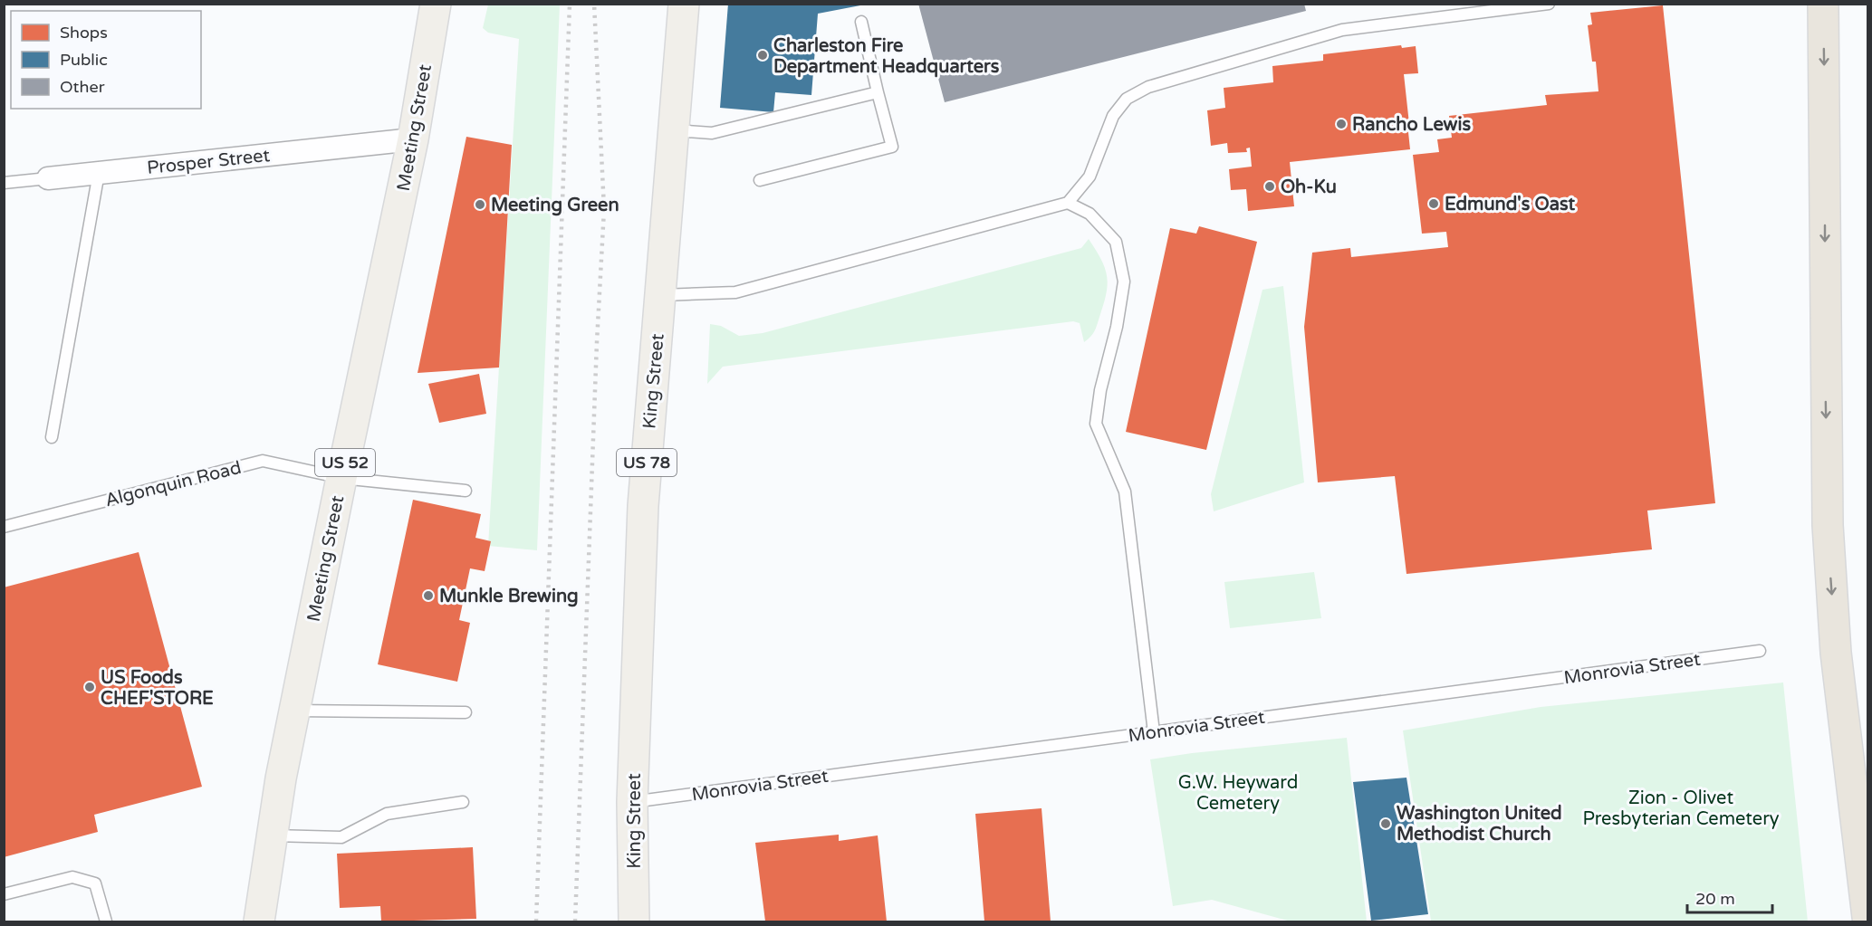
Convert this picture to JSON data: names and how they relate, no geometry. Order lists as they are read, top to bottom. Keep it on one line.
{"streets":{"main road":["Meeting Street","King Street","US 52","US 78"],"street":["Prosper Street"],"lane":["Algonquin Road","Monrovia Street"]},"crossings":[["Meeting Street","Prosper Street"],["Meeting Street","Algonquin Road"],["King Street","Monrovia Street"]],"parks":["G.W. Heyward Cemetery","Zion - Olivet Presbyterian Cemetery"],"places":["Charleston Fire Department Headquarters","Rancho Lewis","Oh-Ku","Edmund's Oast","Meeting Green","Munkle Brewing","US Foods CHEF'STORE","Washington United Methodist Church"],"legend":["Shops","Public","Other"],"scale_bar":"20 m"}
